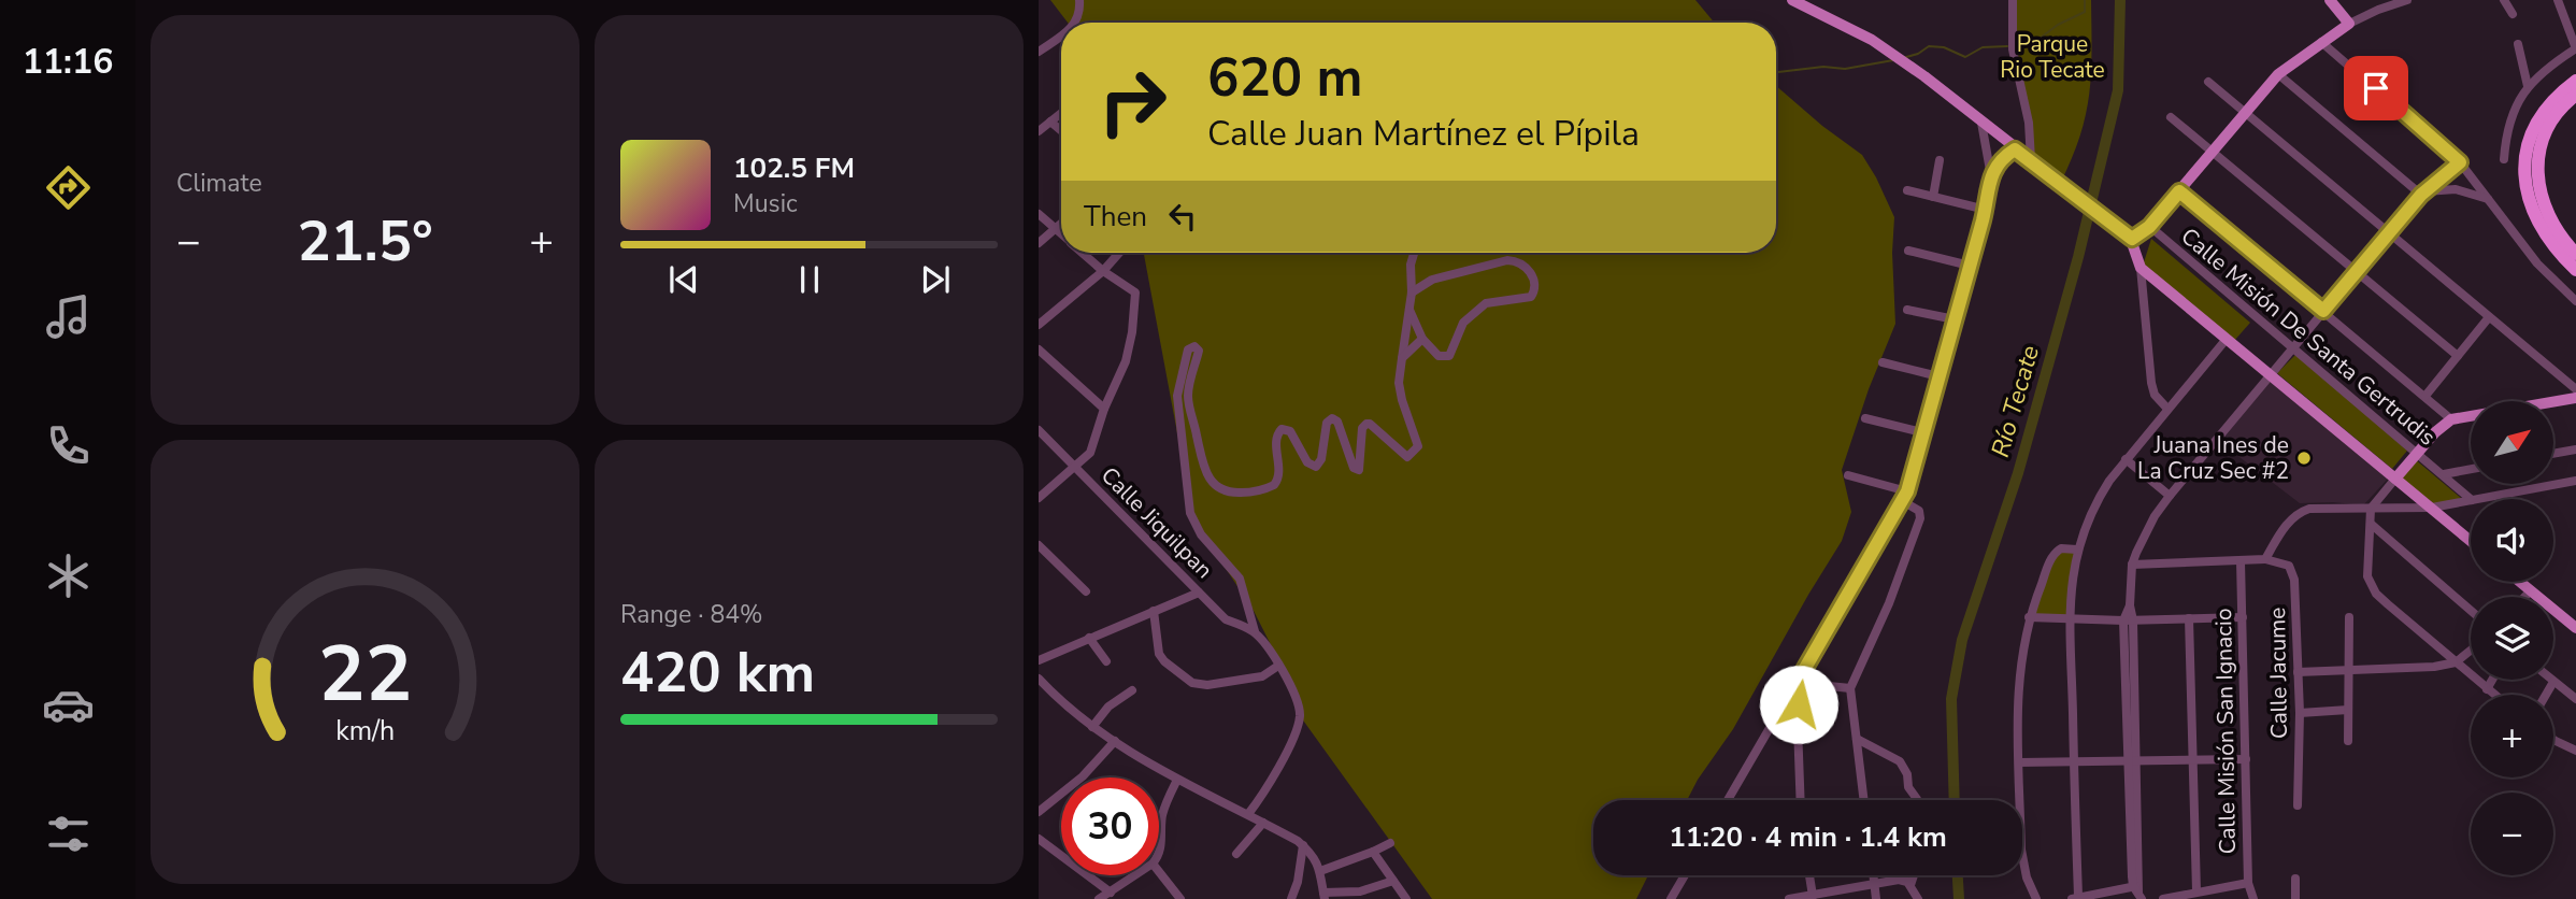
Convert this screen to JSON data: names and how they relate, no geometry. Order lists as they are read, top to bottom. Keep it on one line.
{"streets":{"street":["Calle Misión De Santa Gertrudis","Calle Jiquilpan","Calle Jacume","Calle Misión San Ignacio"]},"water":["Río Tecate"],"parks":["Parque Rio Tecate"],"places":["Juana Ines de La Cruz Sec #2"],"north":"top right","page":{"tabs":"11:16","tile":["Climate",["Range · 84%","420 km"]],"turn":["620 m","Calle Juan Martínez el Pípila"],"song":["102.5 FM","Music"],"then":"Then","heat":["−","21.5°","+"],"map_buttons":["+","−"],"limit":"30","trip":"11:20 · 4 min · 1.4 km","gauge":["22","km/h"]}}
